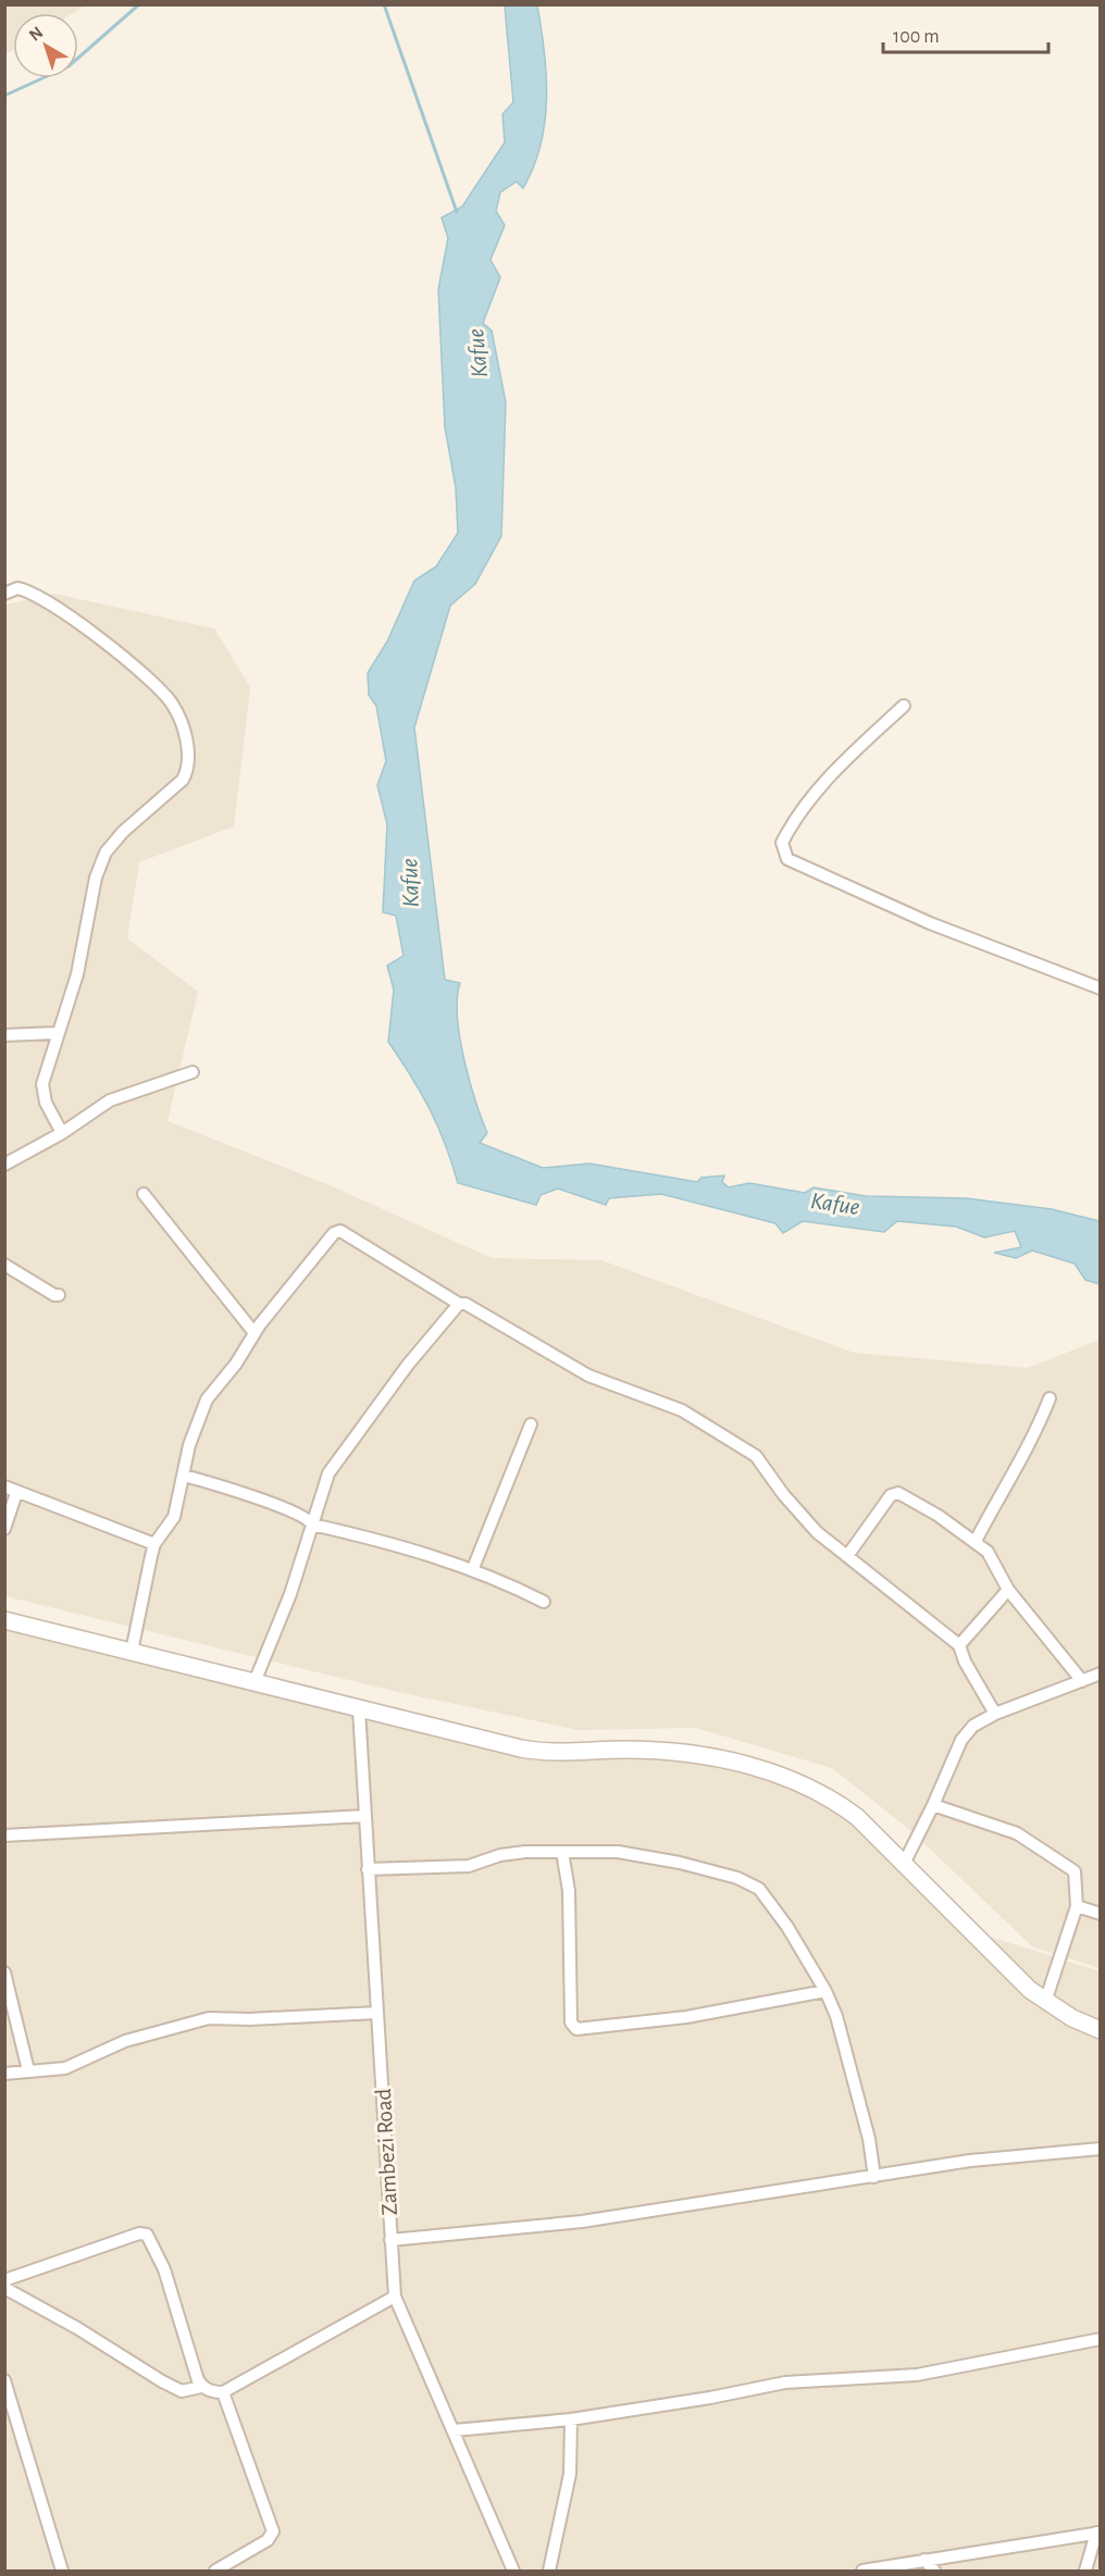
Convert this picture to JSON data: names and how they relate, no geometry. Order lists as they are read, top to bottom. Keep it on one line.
{"streets":{"street":["Zambezi Road"]},"water":["Kafue"],"scale_bar":"100 m","north":"top left"}
